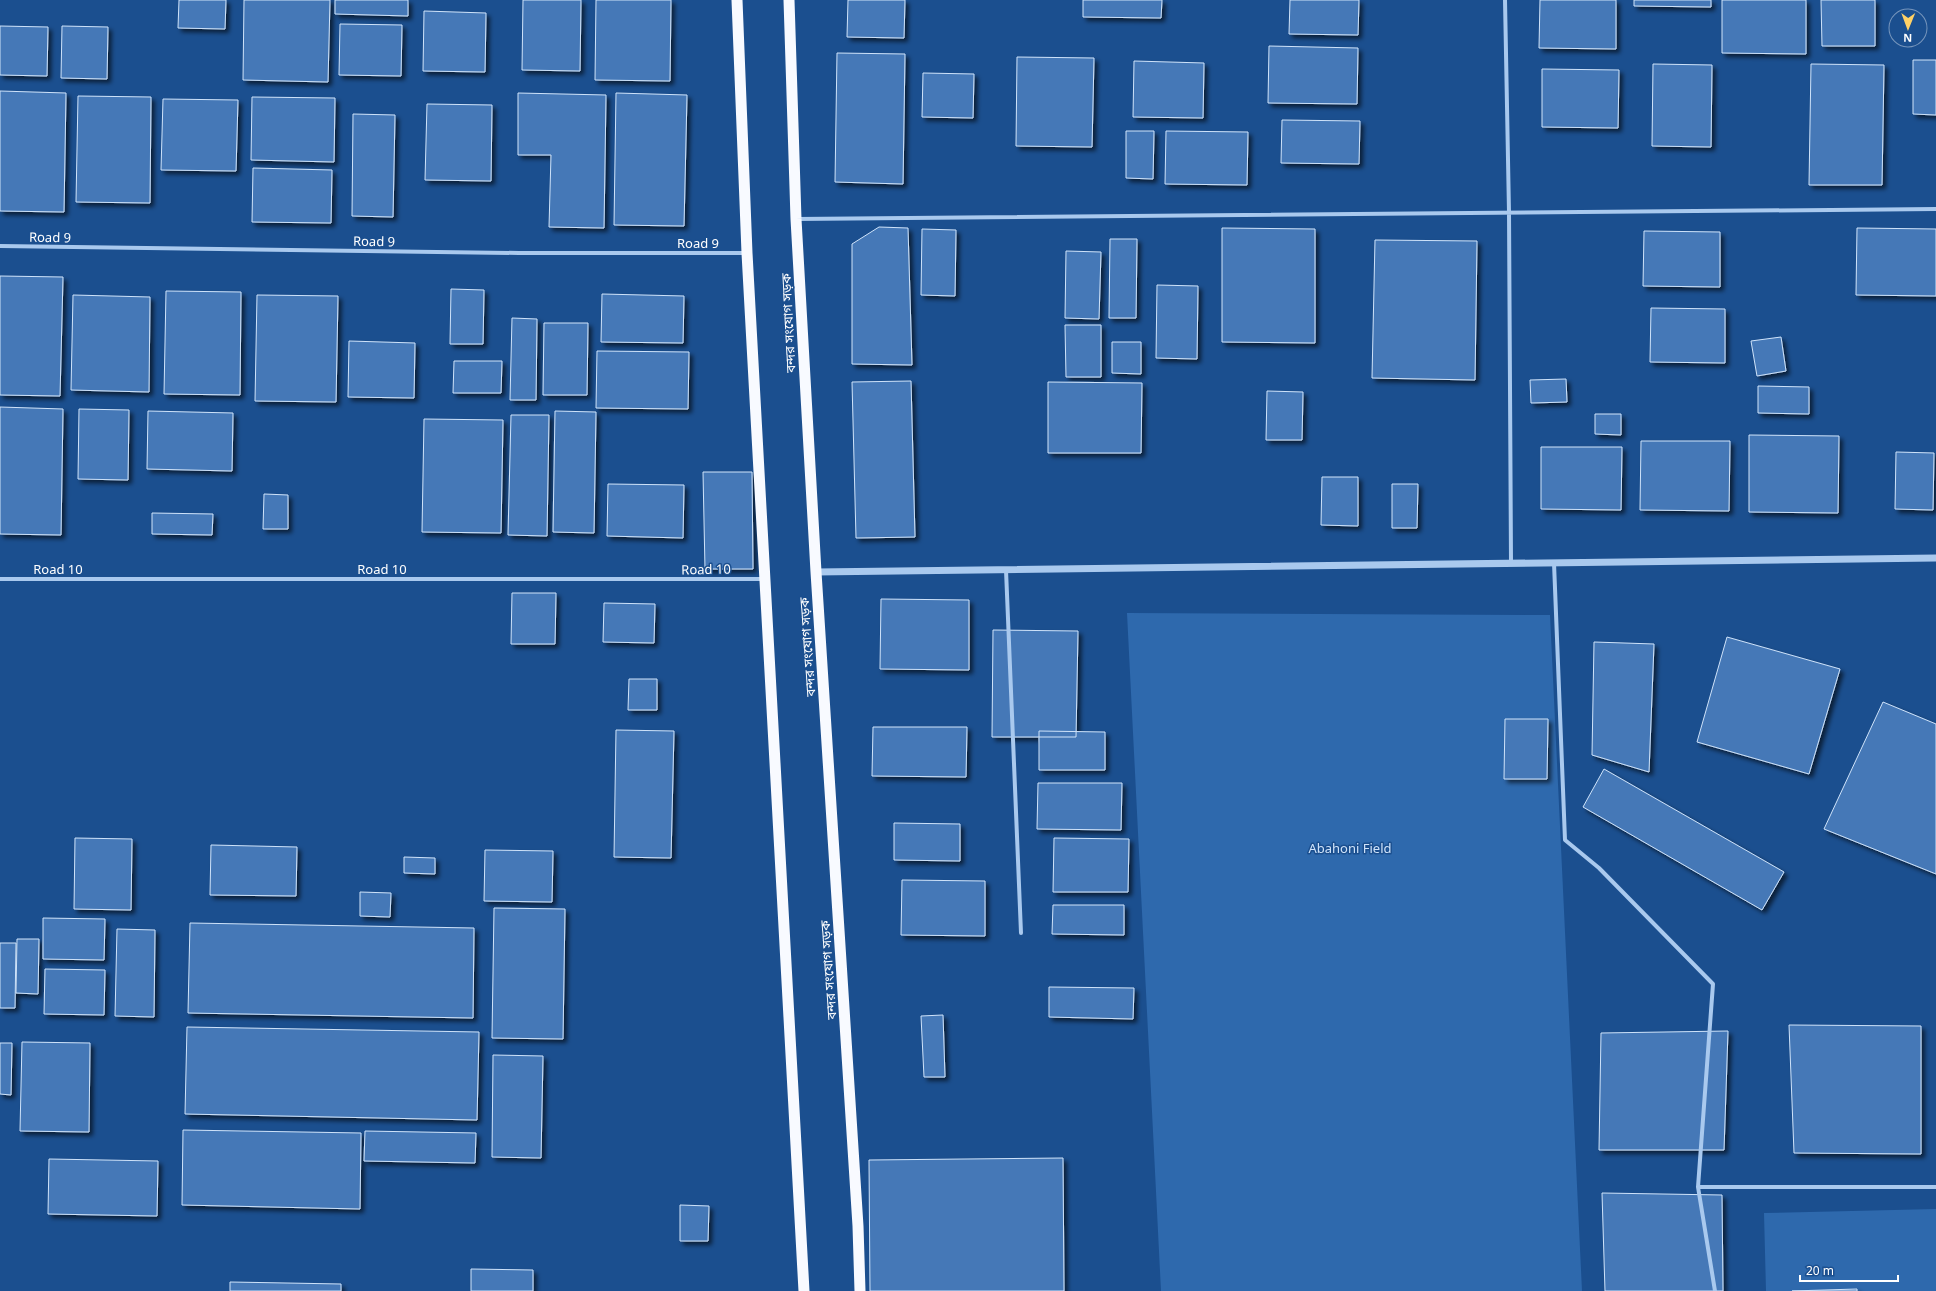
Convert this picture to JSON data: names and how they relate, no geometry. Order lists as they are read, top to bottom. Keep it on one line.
{"streets":{"highway":["বন্দর সংযোগ সড়ক"],"street":["Road 9","Road 10"]},"parks":["Abahoni Field"],"scale_bar":"20 m","north":"bottom"}
